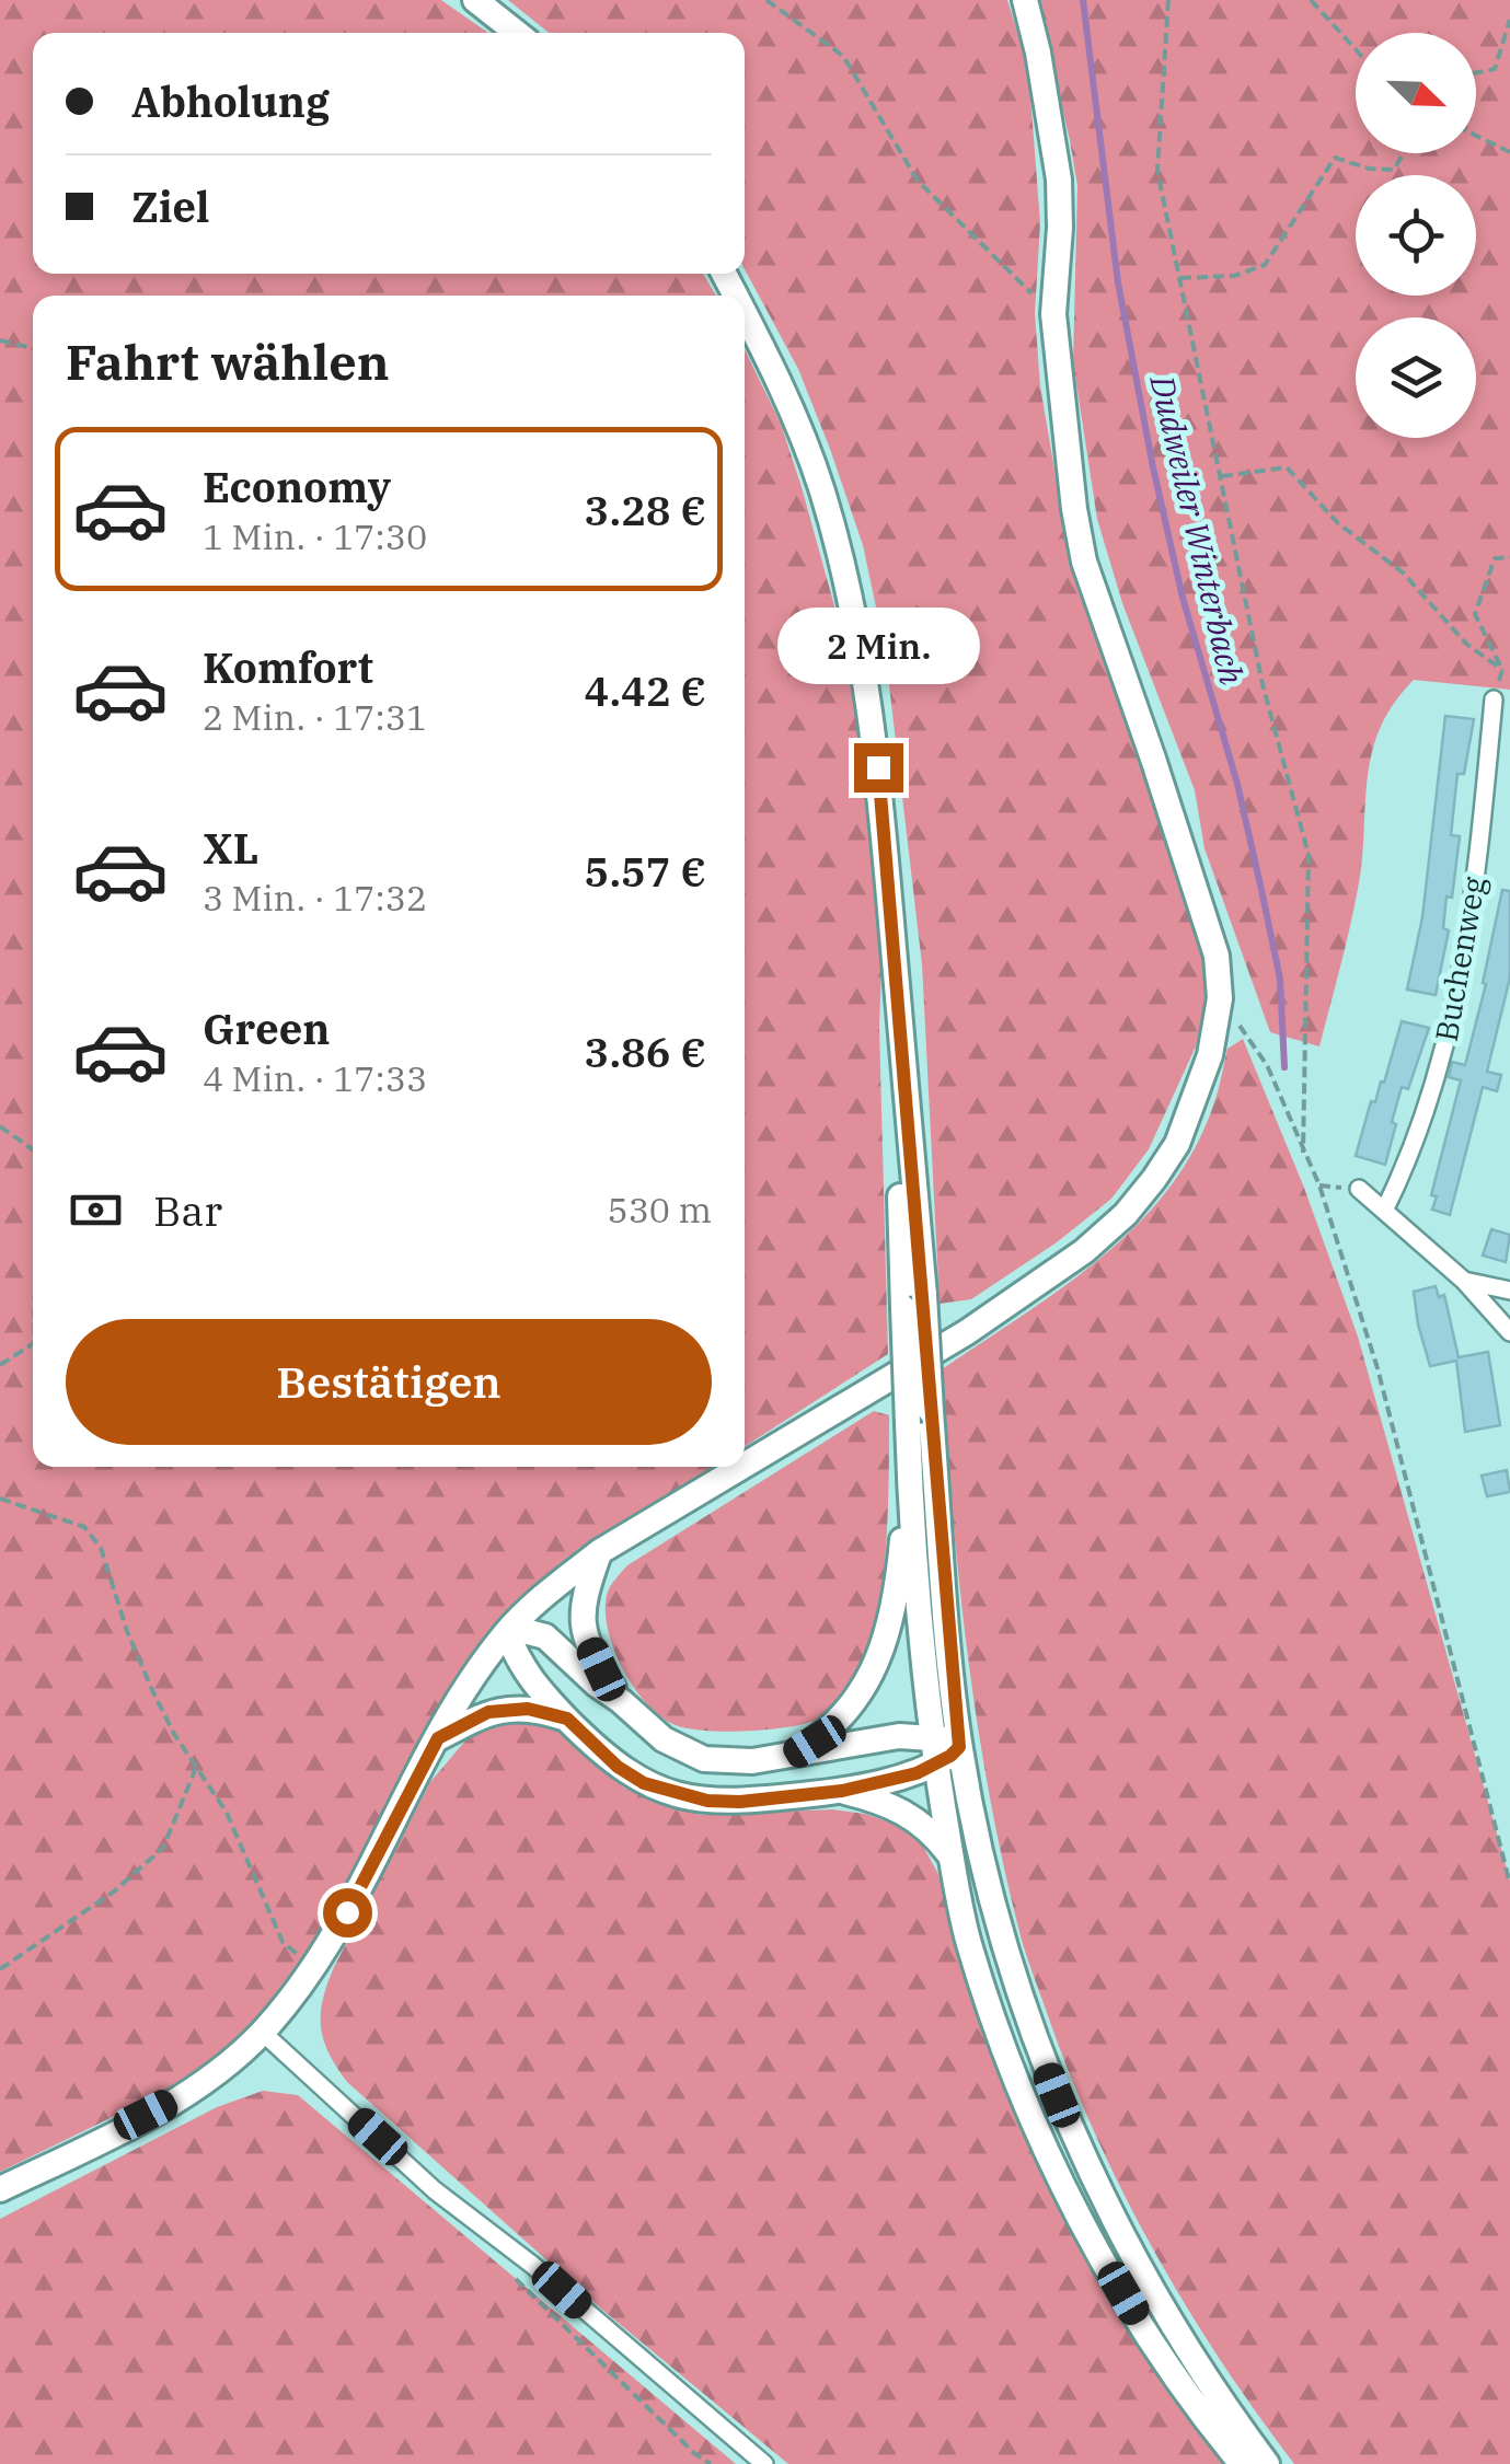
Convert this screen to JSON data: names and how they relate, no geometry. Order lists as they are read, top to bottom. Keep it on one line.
{"streets":{"street":["Buchenweg"]},"water":["Dudweiler Winterbach"],"north":"bottom right","page":{"banner":["Abholung","Ziel"],"heading":"Fahrt wählen","list":[{"name":"Economy","note":"1 Min. · 17:30","value":"3.28 €"},{"name":"Komfort","note":"2 Min. · 17:31","value":"4.42 €"},{"name":"XL","note":"3 Min. · 17:32","value":"5.57 €"},{"name":"Green","note":"4 Min. · 17:33","value":"3.86 €"}],"bubble":"2 Min.","pay":["Bar","530 m"],"buttons":"Bestätigen"}}
